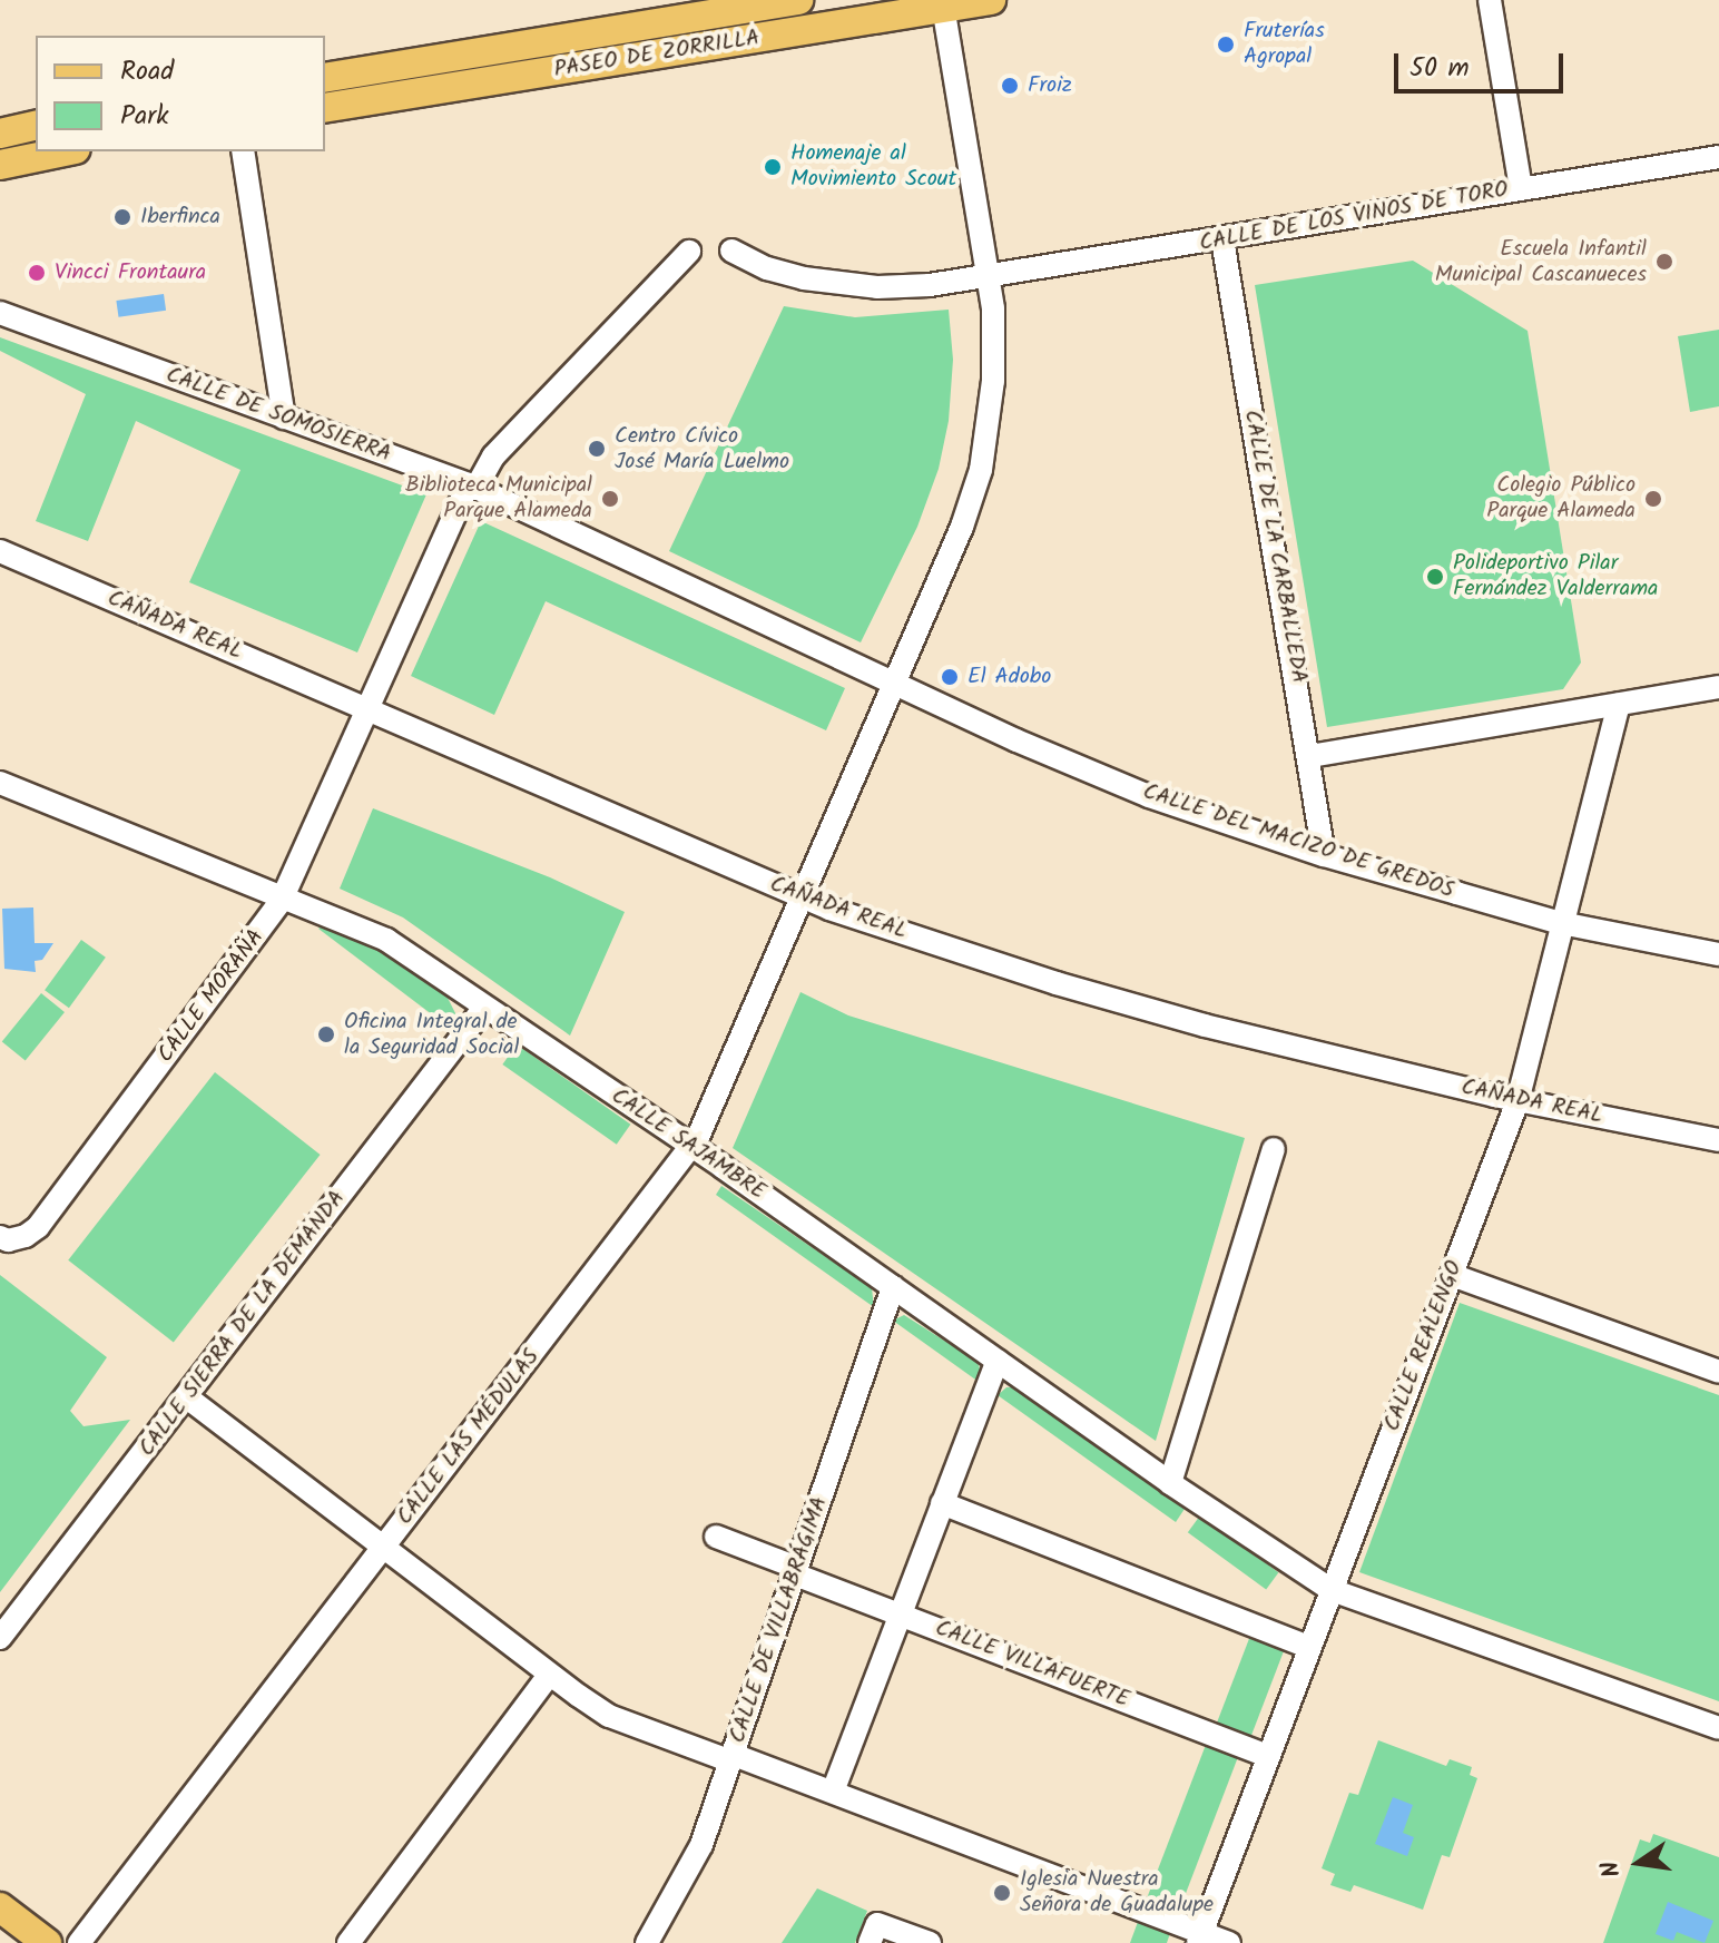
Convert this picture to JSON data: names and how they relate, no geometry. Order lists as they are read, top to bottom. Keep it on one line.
{"streets":{"main road":["PASEO DE ZORRILLA"],"street":["CALLE DE LOS VINOS DE TORO","CALLE DE SOMOSIERRA","CALLE DE LA CARBALLEDA","CAÑADA REAL","CALLE DEL MACIZO DE GREDOS","CALLE MORAÑA","CALLE SAJAMBRE","CALLE SIERRA DE LA DEMANDA","CALLE REALENGO","CALLE LAS MÉDULAS","CALLE DE VILLABRÁGIMA","CALLE VILLAFUERTE"]},"crossings":[["PASEO DE ZORRILLA","CALLE LAS MÉDULAS"],["CALLE DE LOS VINOS DE TORO","CALLE DE LA CARBALLEDA"],["CALLE DE LOS VINOS DE TORO","CALLE LAS MÉDULAS"],["CALLE DE SOMOSIERRA","CALLE DEL MACIZO DE GREDOS"],["CALLE DE SOMOSIERRA","CALLE MORAÑA"],["CALLE DE SOMOSIERRA","CALLE LAS MÉDULAS"],["CALLE DE LA CARBALLEDA","CALLE DEL MACIZO DE GREDOS"],["CAÑADA REAL","CALLE MORAÑA"],["CAÑADA REAL","CALLE REALENGO"],["CAÑADA REAL","CALLE LAS MÉDULAS"],["CALLE DEL MACIZO DE GREDOS","CALLE REALENGO"],["CALLE DEL MACIZO DE GREDOS","CALLE LAS MÉDULAS"],["CALLE MORAÑA","CALLE SAJAMBRE"],["CALLE SAJAMBRE","CALLE SIERRA DE LA DEMANDA"],["CALLE SAJAMBRE","CALLE REALENGO"],["CALLE SAJAMBRE","CALLE LAS MÉDULAS"],["CALLE SAJAMBRE","CALLE DE VILLABRÁGIMA"],["CALLE REALENGO","CALLE VILLAFUERTE"],["CALLE DE VILLABRÁGIMA","CALLE VILLAFUERTE"]],"places":["Fruterías Agropal","Froiz","Homenaje al Movimiento Scout","Iberfinca","Escuela Infantil Municipal Cascanueces","Vincci Frontaura","Centro Cívico José María Luelmo","Biblioteca Municipal Parque Alameda","Colegio Público Parque Alameda","Polideportivo Pilar Fernández Valderrama","El Adobo","Oficina Integral de la Seguridad Social","Iglesia Nuestra Señora de Guadalupe"],"legend":["Road","Park"],"scale_bar":"50 m","north":"left"}
